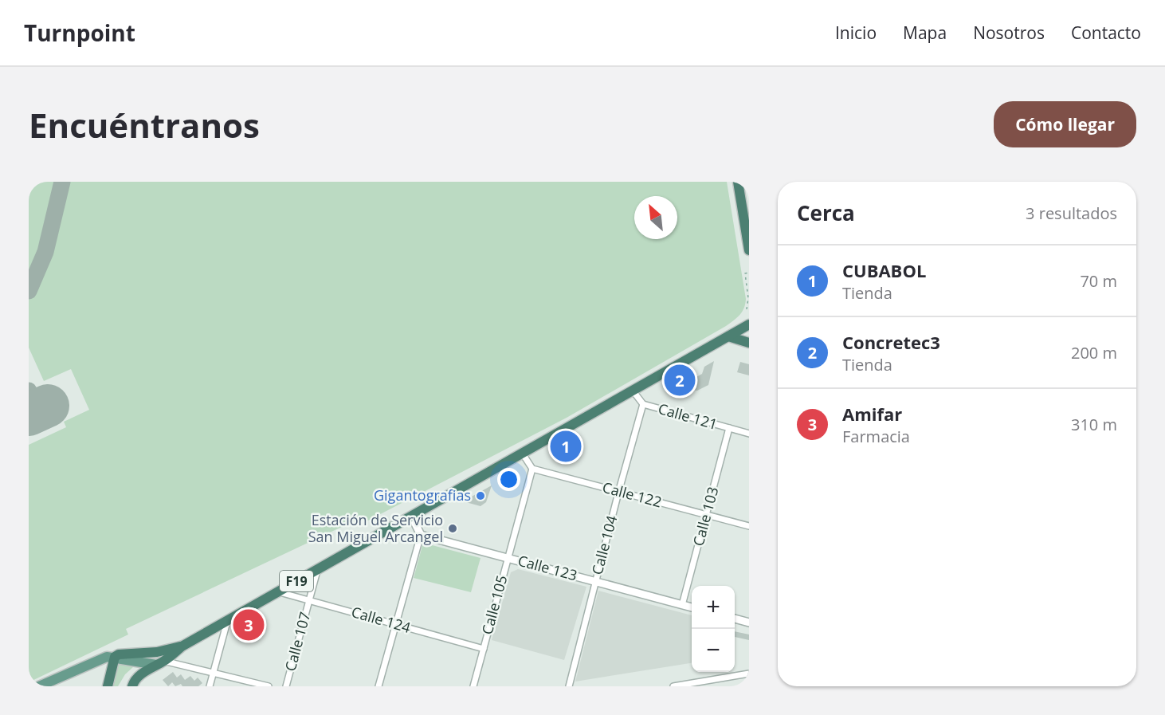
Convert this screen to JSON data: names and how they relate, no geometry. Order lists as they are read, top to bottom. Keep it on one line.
{"streets":{"highway":["F19"],"street":["Calle 121","Calle 122","Calle 103","Calle 104","Calle 123","Calle 105","Calle 124","Calle 107"]},"crossings":[["Calle 121","Calle 103"],["Calle 121","Calle 104"],["Calle 121","F19"],["Calle 122","Calle 103"],["Calle 122","Calle 104"],["Calle 122","Calle 105"],["Calle 103","Calle 123"],["Calle 104","Calle 123"],["Calle 123","Calle 105"],["F19","Calle 124"],["F19","Calle 107"],["Calle 105","Calle 124"],["Calle 124","Calle 107"]],"places":["Gigantografias","Estación de Servicio San Miguel Arcangel"],"north":"top left","page":{"header":"Turnpoint","nav":["Inicio","Mapa","Nosotros","Contacto"],"buttons":"Cómo llegar","title":"Encuéntranos","heading":["Cerca","3 resultados"],"list":[{"mark":"1","name":"CUBABOL","note":"Tienda","value":"70 m"},{"mark":"2","name":"Concretec3","note":"Tienda","value":"200 m"},{"mark":"3","name":"Amifar","note":"Farmacia","value":"310 m"}],"pins":["2","1","3"],"map_buttons":["+","−"]}}
